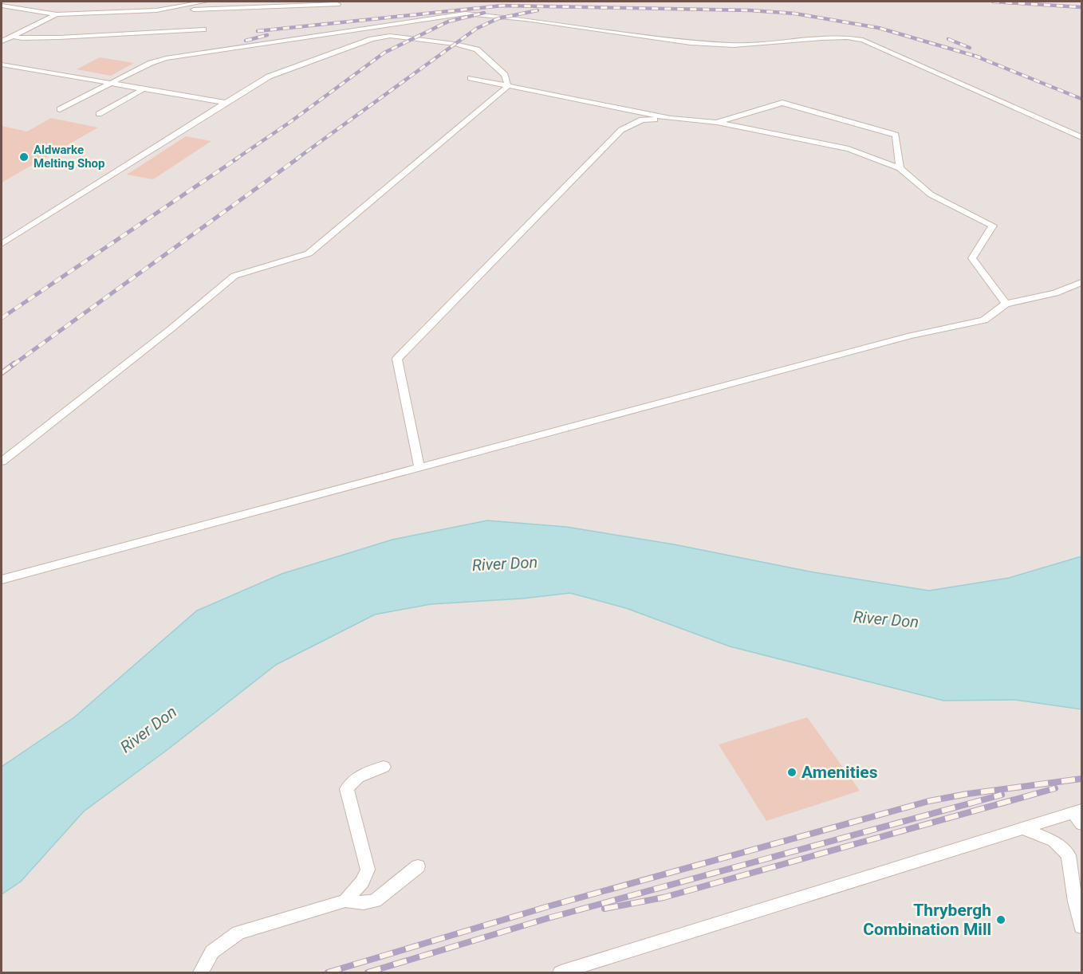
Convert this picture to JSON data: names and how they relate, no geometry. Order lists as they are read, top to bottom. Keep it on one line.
{"water":["River Don"],"places":["Aldwarke Melting Shop","Amenities","Thrybergh Combination Mill"]}
